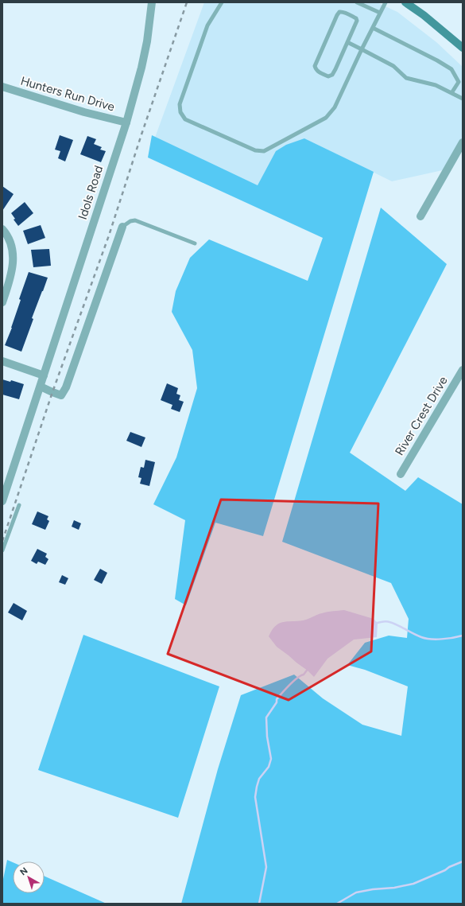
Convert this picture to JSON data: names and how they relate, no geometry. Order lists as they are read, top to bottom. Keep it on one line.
{"streets":{"street":["Hunters Run Drive","Idols Road","River Crest Drive"]},"crossings":[["Hunters Run Drive","Idols Road"]],"north":"top left"}
